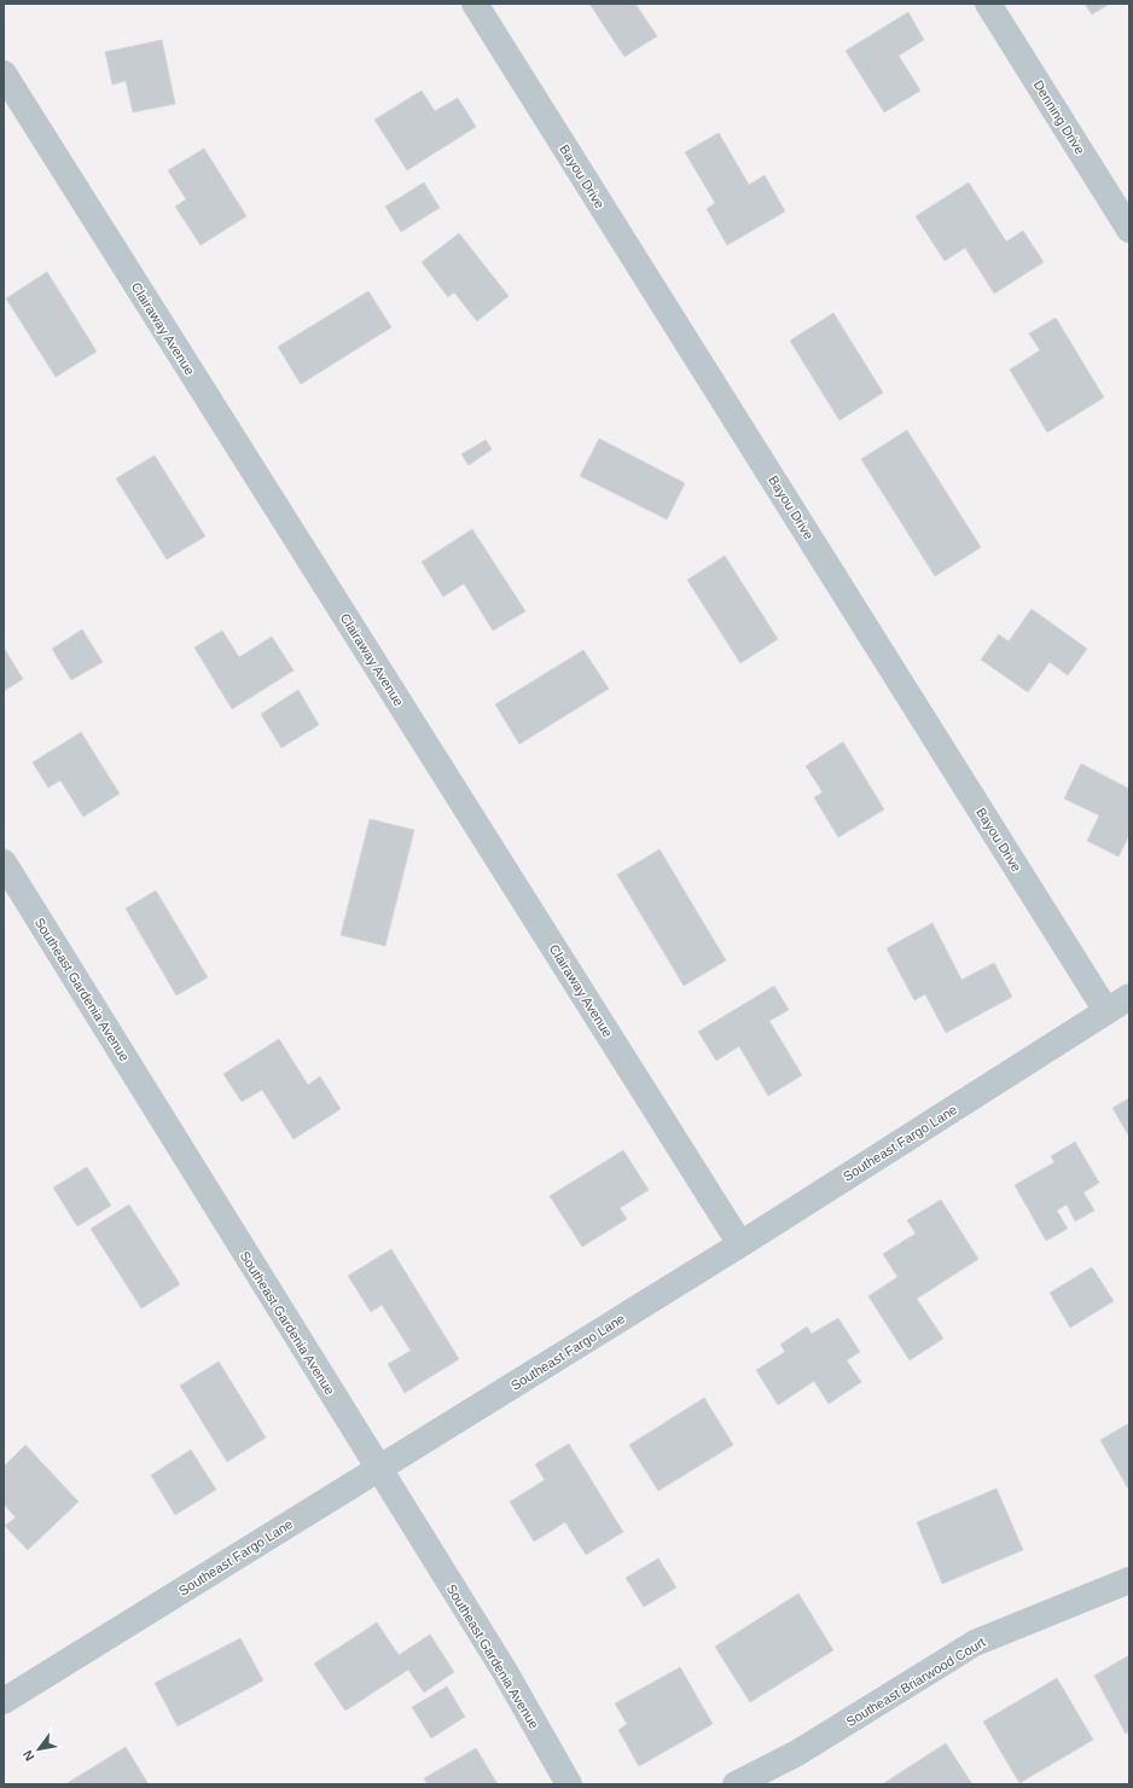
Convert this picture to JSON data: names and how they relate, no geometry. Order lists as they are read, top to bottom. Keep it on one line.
{"streets":{"street":["Denning Drive","Bayou Drive","Clairaway Avenue","Southeast Gardenia Avenue","Southeast Fargo Lane","Southeast Briarwood Court"]},"crossings":[["Bayou Drive","Southeast Fargo Lane"],["Clairaway Avenue","Southeast Fargo Lane"],["Southeast Gardenia Avenue","Southeast Fargo Lane"]],"north":"bottom left"}
